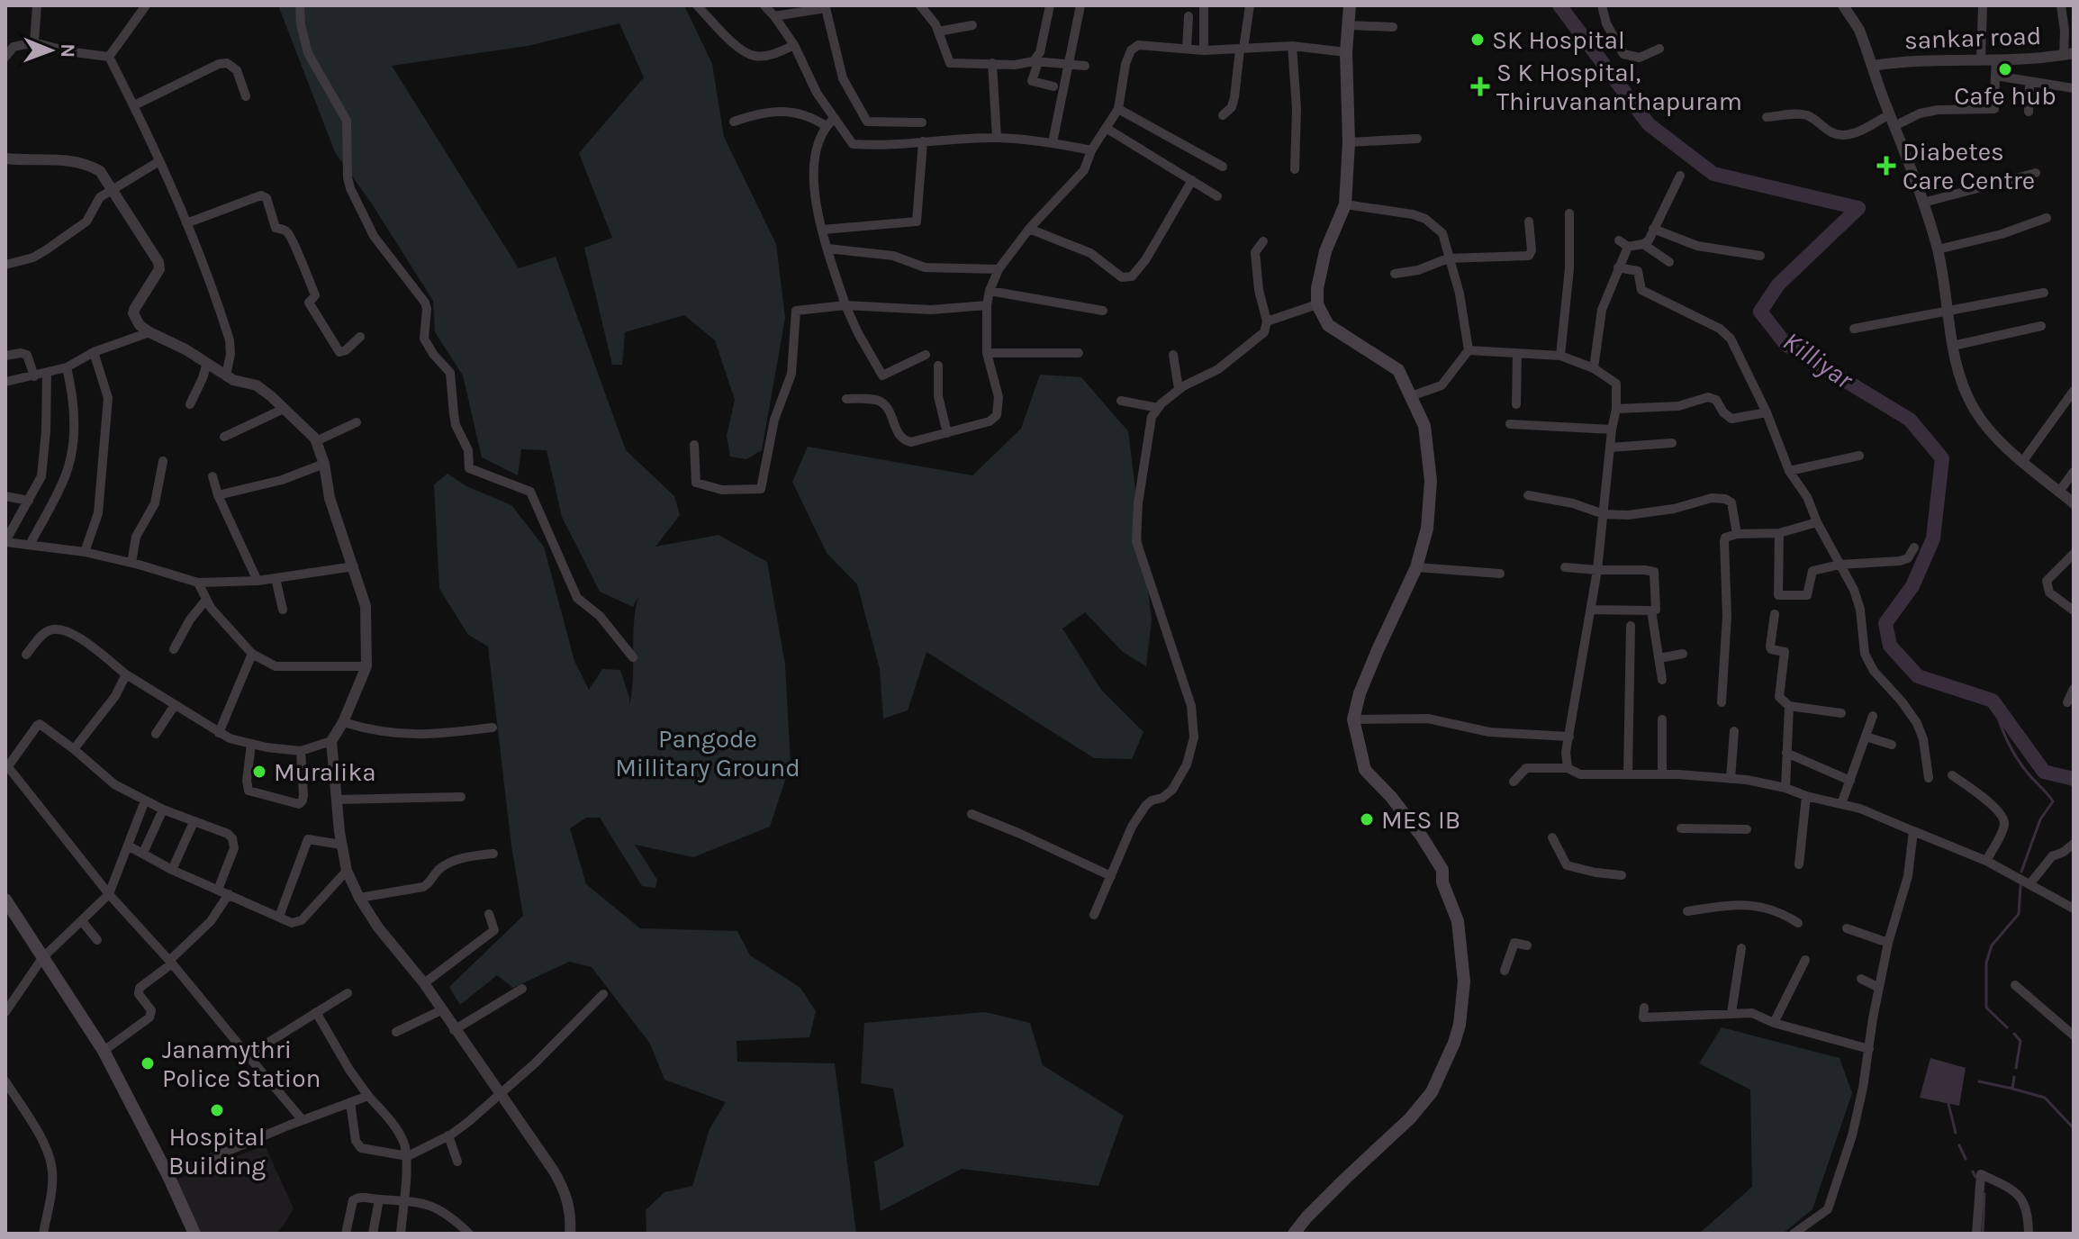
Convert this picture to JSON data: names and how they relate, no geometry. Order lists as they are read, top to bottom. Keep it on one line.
{"streets":{"street":["sankar road"]},"water":["Killiyar"],"parks":["Pangode Millitary Ground"],"places":{"other":["SK Hospital","Cafe hub","Muralika","MES IB","Janamythri Police Station","Hospital Building"],"health":["S K Hospital, Thiruvananthapuram","Diabetes Care Centre"]},"north":"right"}
